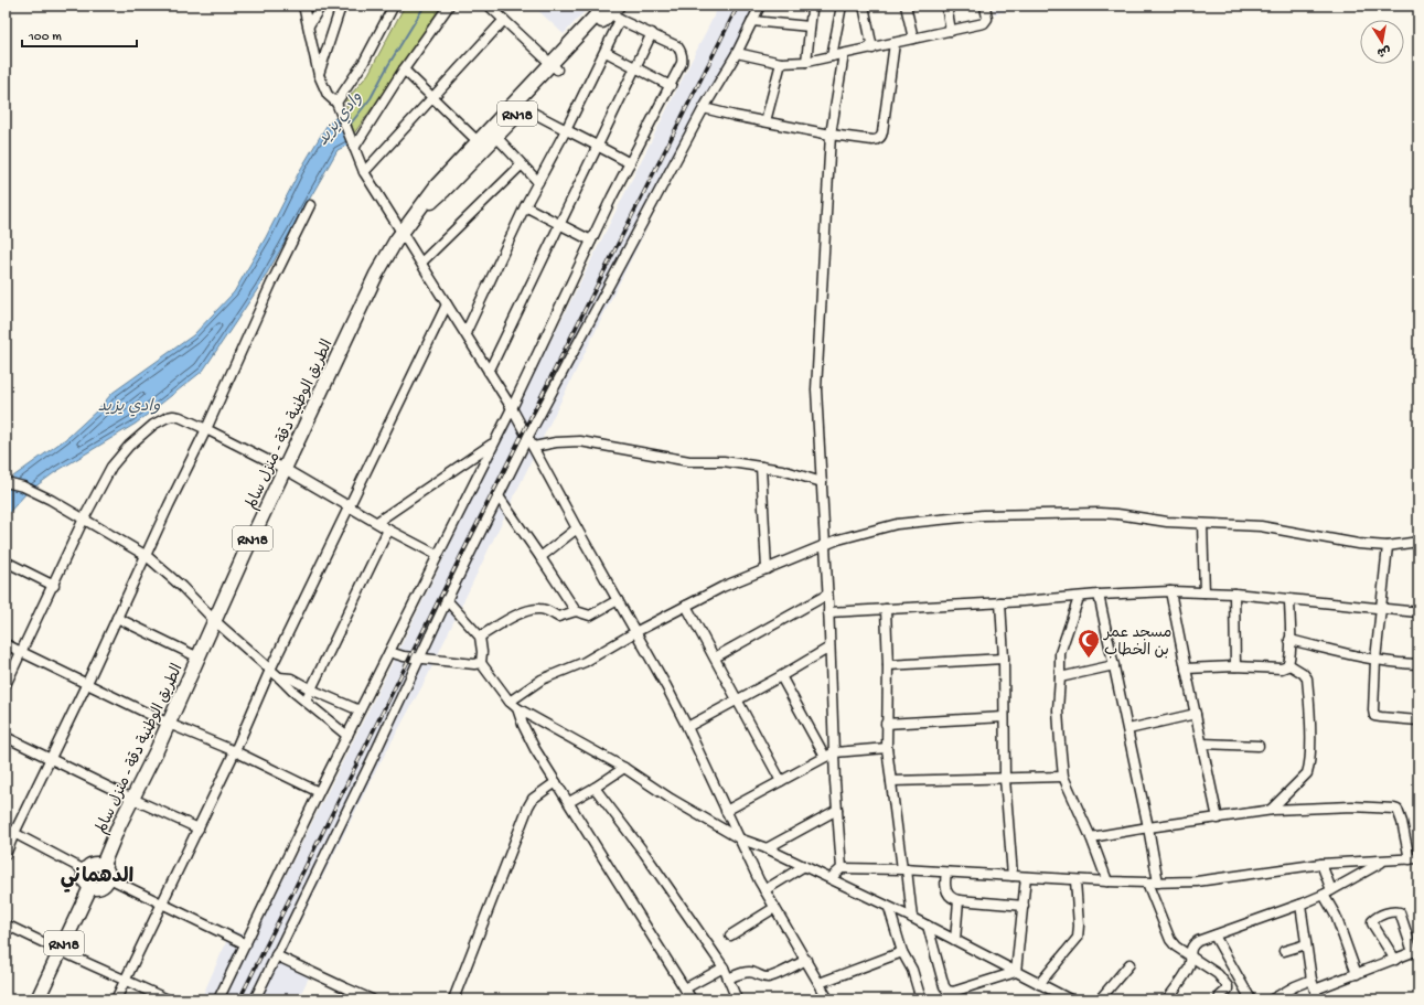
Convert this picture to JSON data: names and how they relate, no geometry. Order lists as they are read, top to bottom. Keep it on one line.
{"streets":{"main road":["RN18","الطريق الوطنية دقة - منزل سالم"]},"crossings":[["RN18","الطريق الوطنية دقة - منزل سالم"]],"districts":["الدهماني"],"water":["وادي يزيد"],"places":{"mosque":["مسجد عمر بن الخطاب"]},"scale_bar":"100 m","north":"bottom"}
